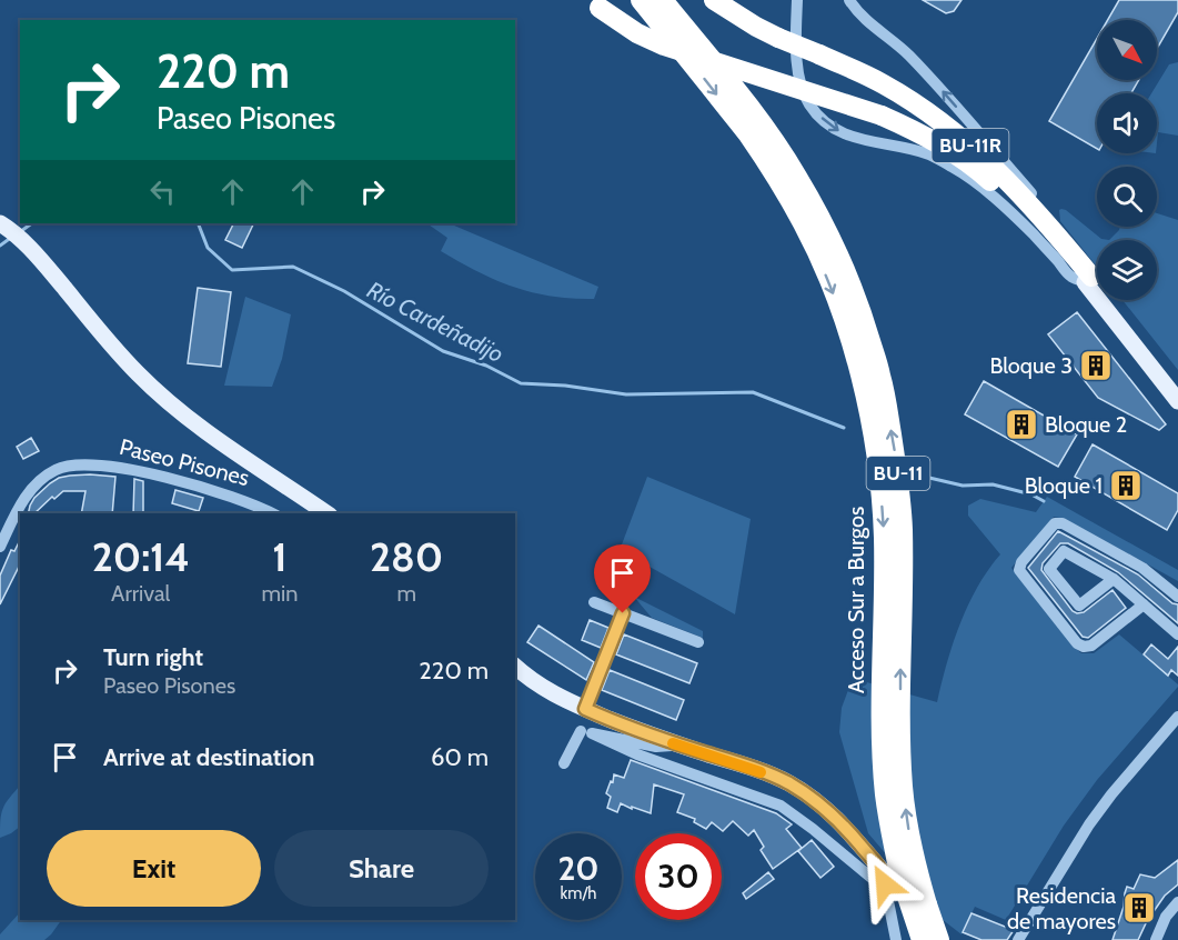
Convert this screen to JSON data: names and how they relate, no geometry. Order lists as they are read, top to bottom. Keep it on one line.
{"streets":{"highway":["BU-11R","BU-11","Acceso Sur a Burgos"],"street":["Paseo Pisones"]},"water":["Río Cardeñadijo"],"places":{"building":["Bloque 3","Bloque 2","Bloque 1","Residencia de mayores"]},"north":"bottom right","page":{"turn":["220 m","Paseo Pisones"],"eta":["20:14","Arrival","1","min","280","m"],"list":[{"name":"Turn right","note":"Paseo Pisones","value":"220 m"},{"name":"Arrive at destination","value":"60 m"}],"buttons":["Exit","Share"],"speed":"20 km/h","limit":"30"}}
